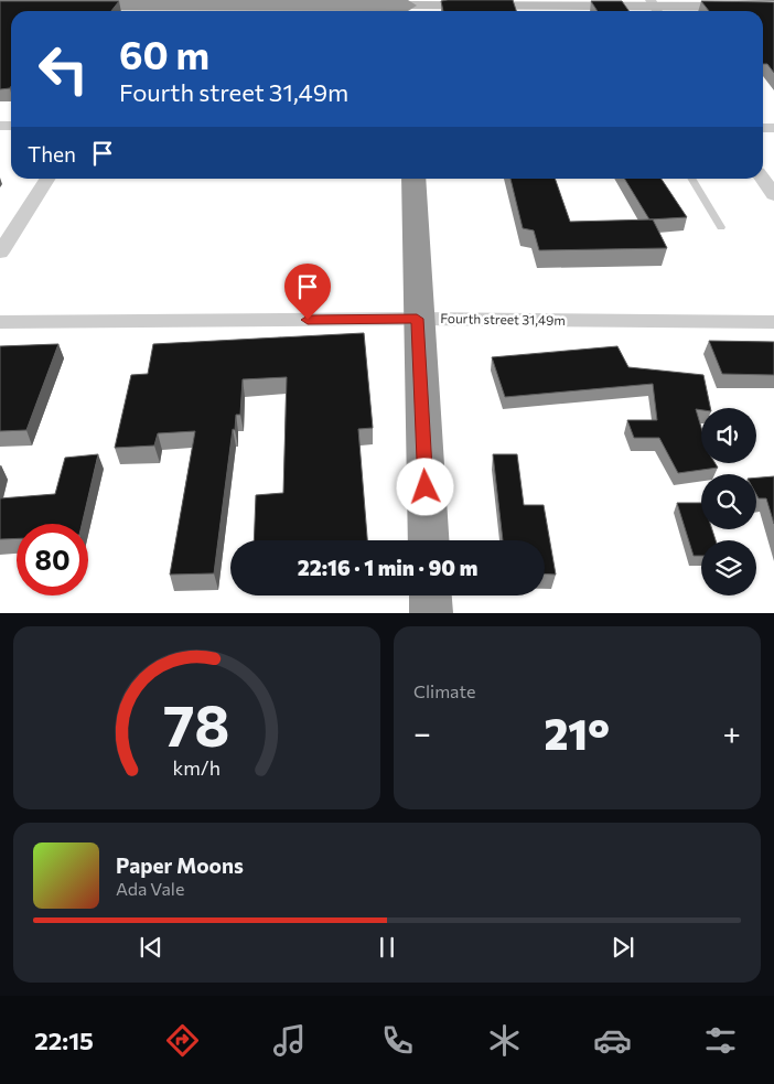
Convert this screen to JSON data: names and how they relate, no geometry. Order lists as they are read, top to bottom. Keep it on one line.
{"streets":{"street":["Fourth street 31,49m"]},"page":{"turn":["60 m","Fourth street 31,49m"],"then":"Then","limit":"80","trip":"22:16 · 1 min · 90 m","tile":"Climate","heat":["−","21°","+"],"song":["Paper Moons","Ada Vale"],"tabs":"22:15","gauge":["78","km/h"]}}
